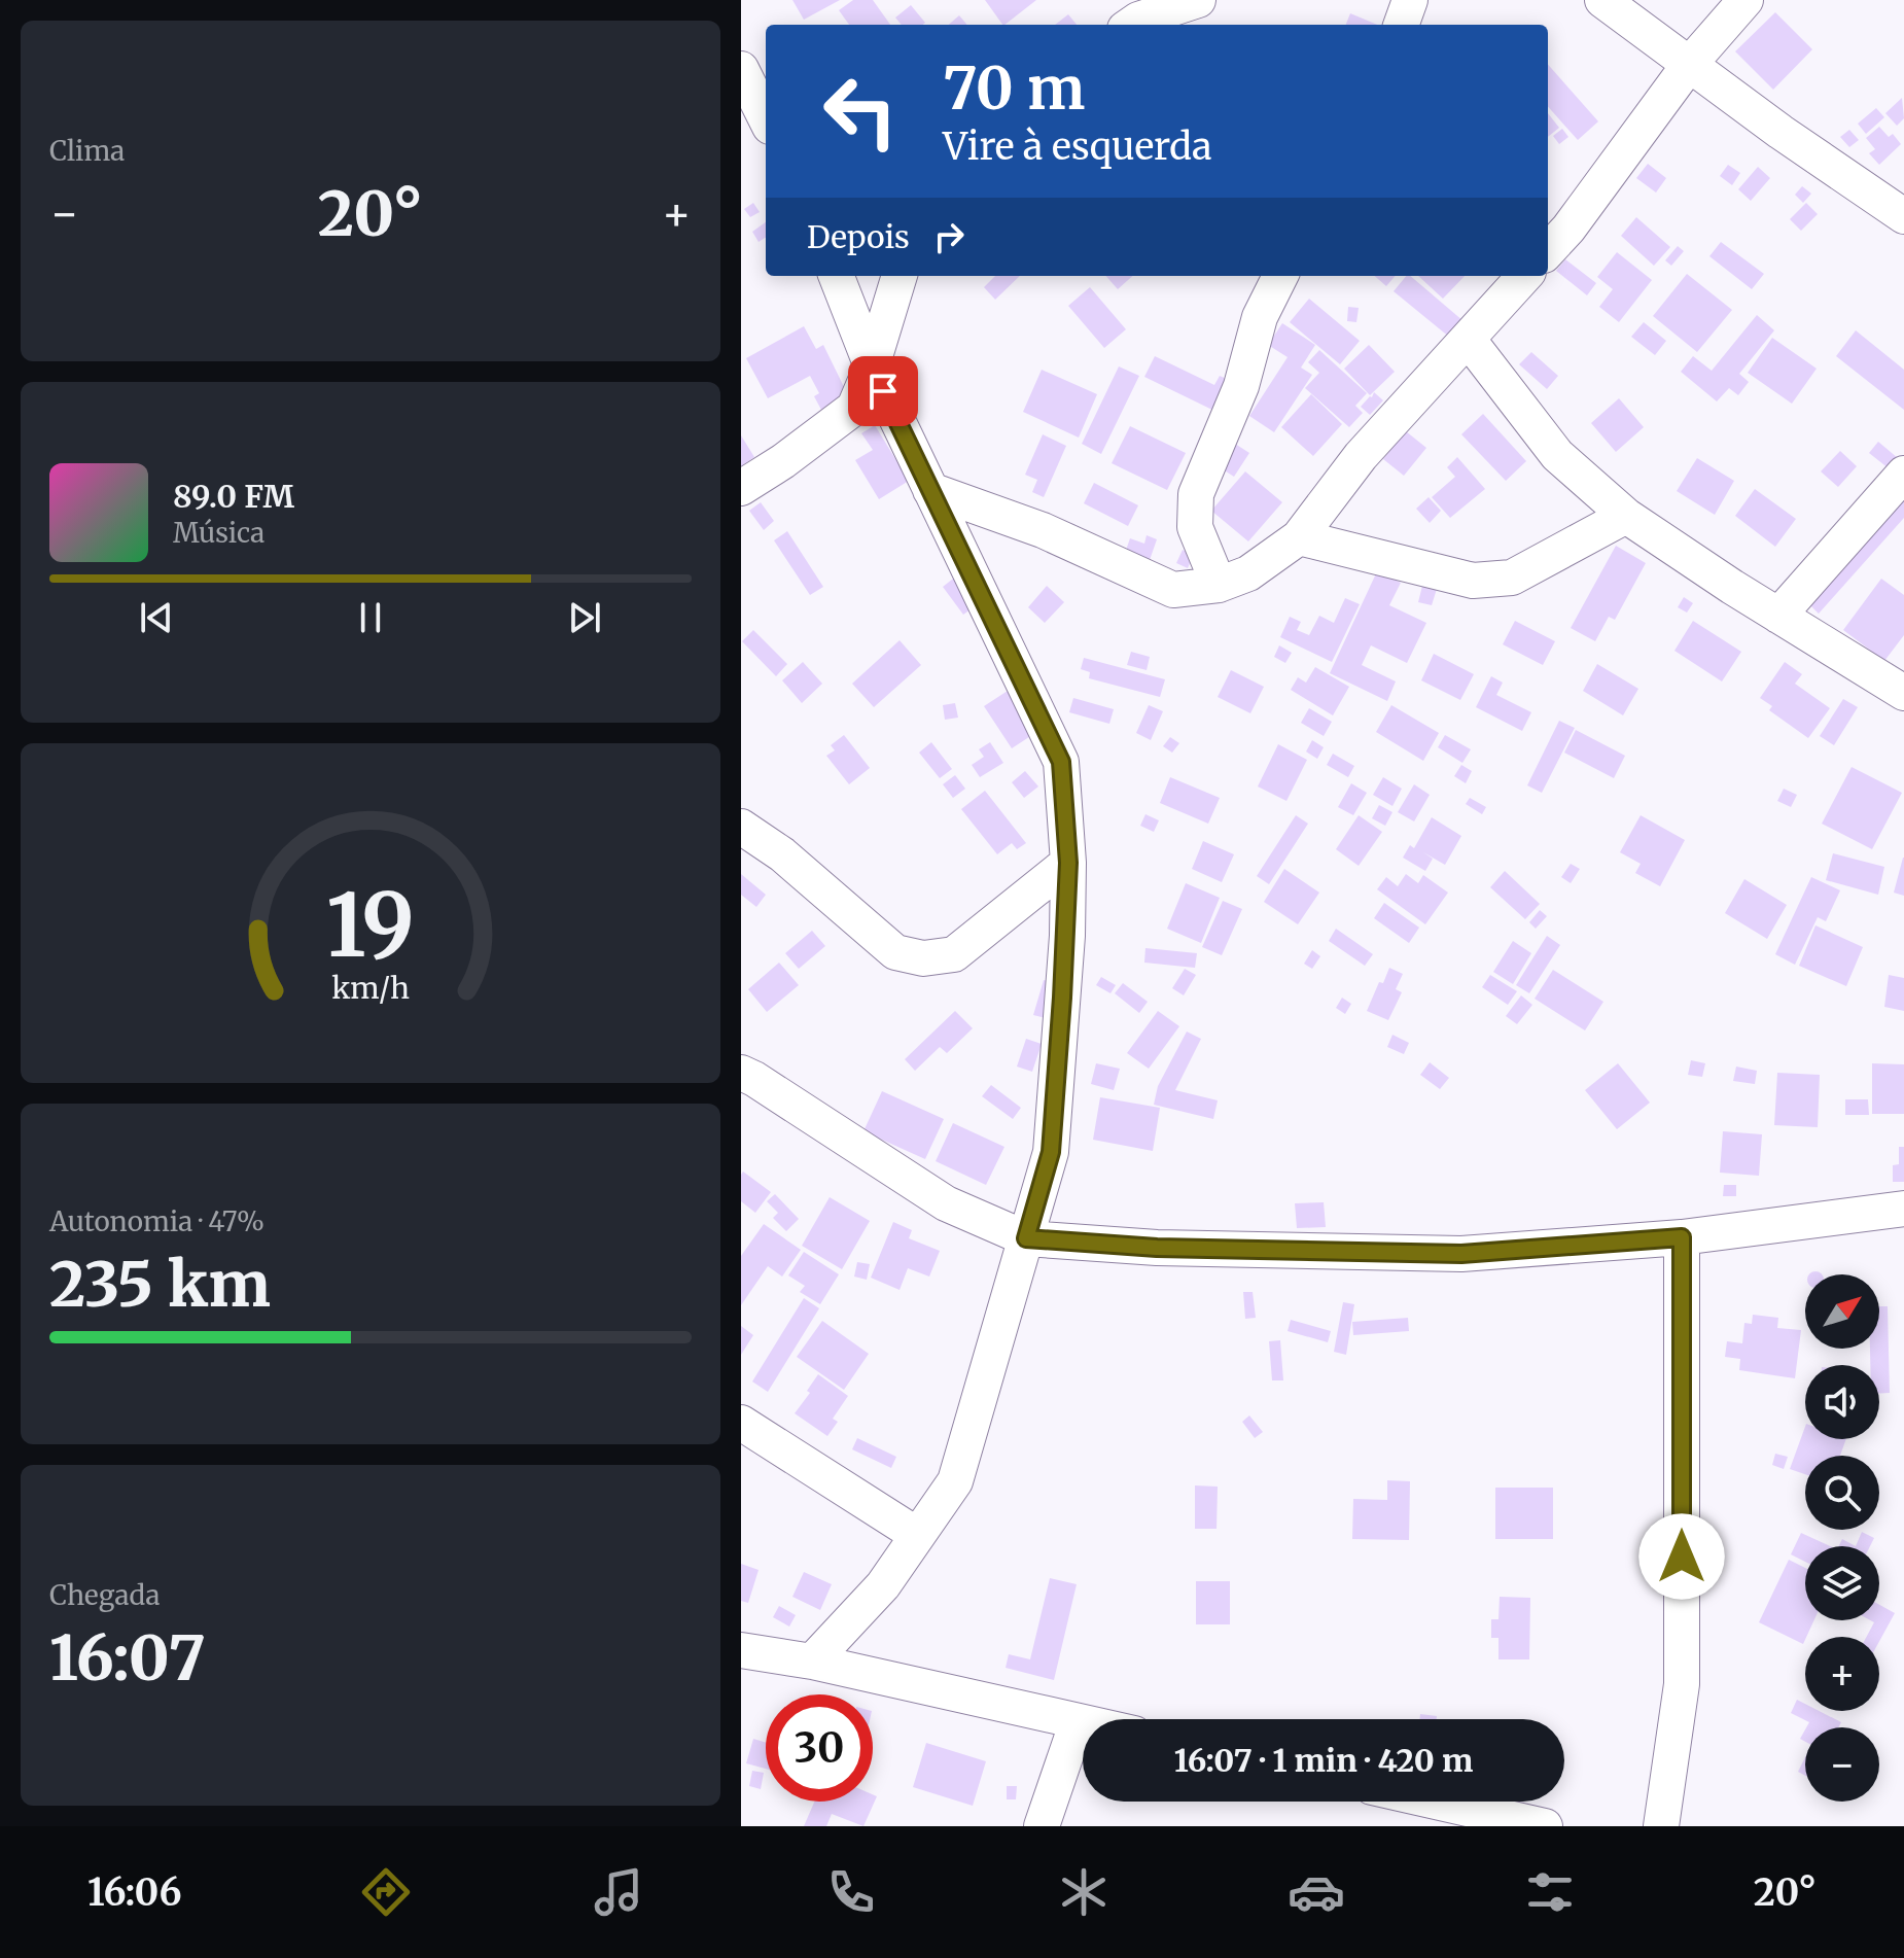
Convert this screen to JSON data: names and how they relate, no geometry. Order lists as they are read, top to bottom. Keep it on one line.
{"north":"top right","page":{"tile":["Clima",["Autonomia · 47%","235 km"],["Chegada","16:07"]],"turn":["70 m","Vire à esquerda"],"heat":["−","20°","+"],"then":"Depois","song":["89.0 FM","Música"],"map_buttons":["+","−"],"limit":"30","trip":"16:07 · 1 min · 420 m","tabs":["16:06","20°"],"gauge":["19","km/h"]}}
